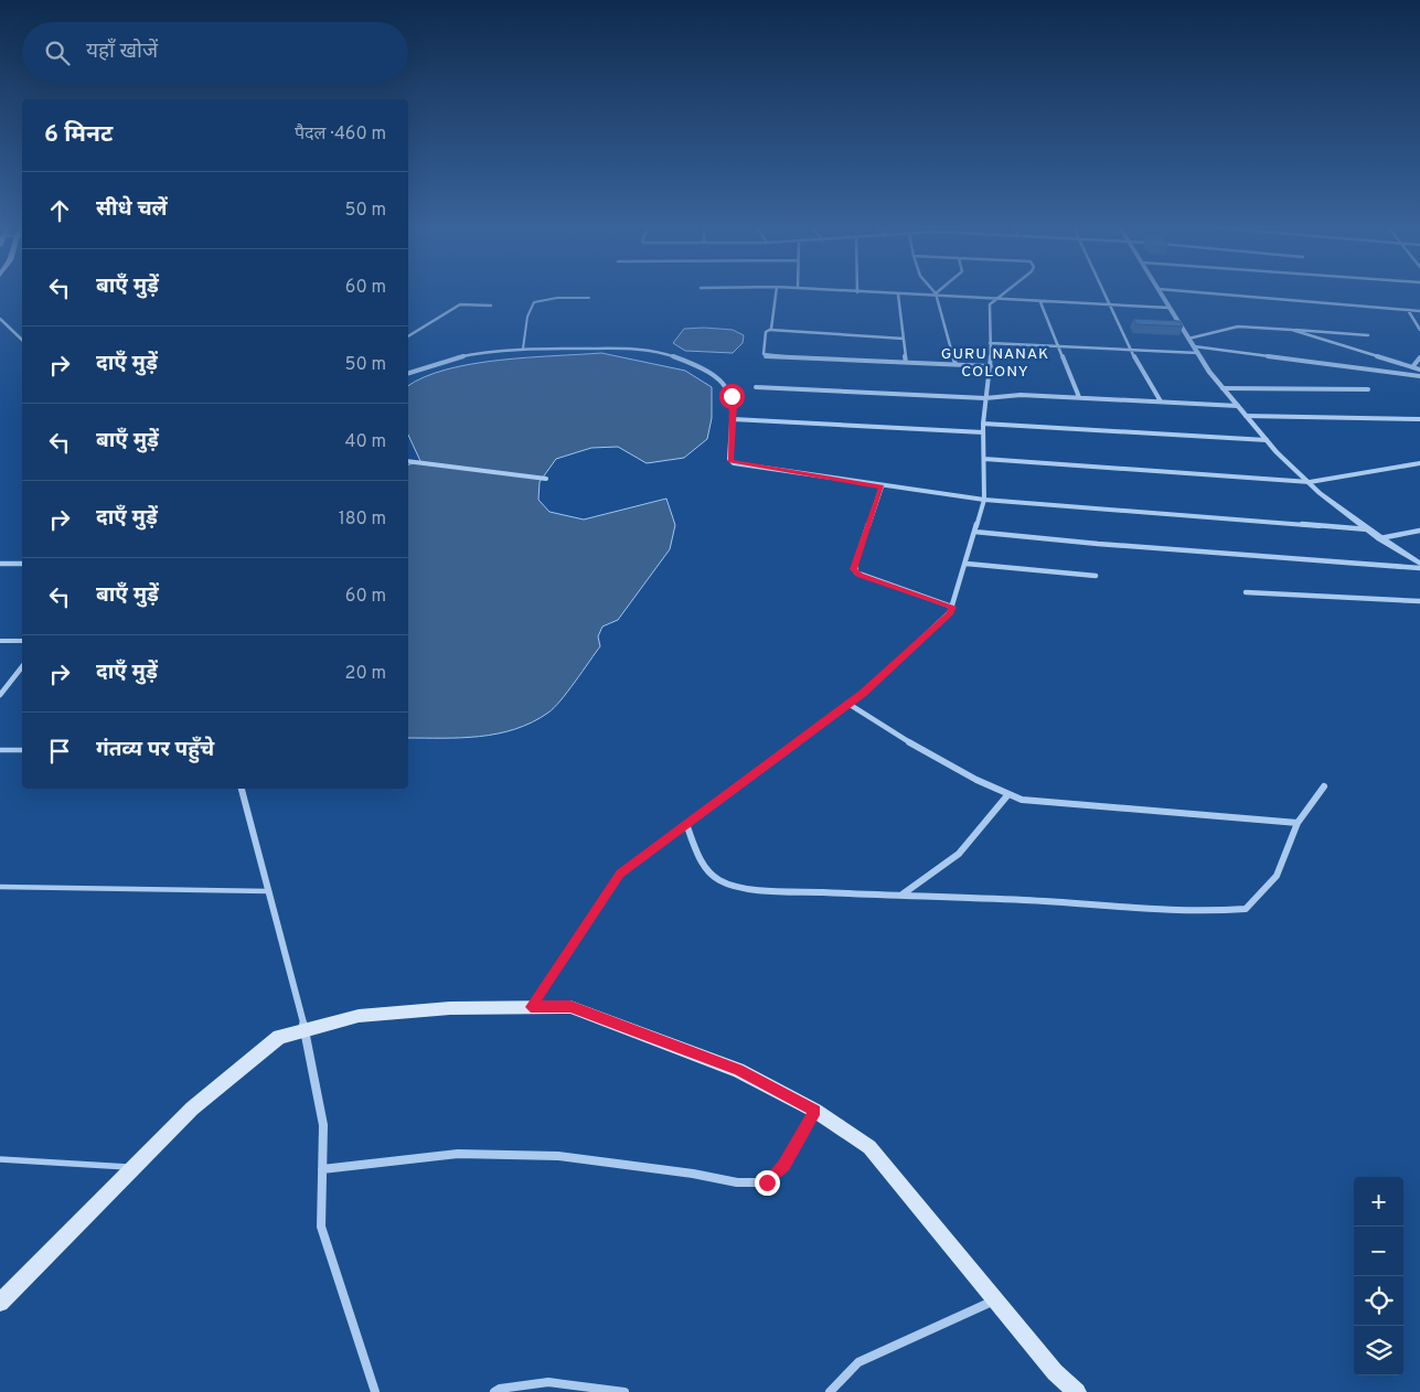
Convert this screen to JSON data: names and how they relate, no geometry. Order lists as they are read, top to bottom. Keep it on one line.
{"districts":["GURU NANAK COLONY"],"page":{"search":"यहाँ खोजें","heading":["6 मिनट","पैदल · 460 m"],"list":[["सीधे चलें","50 m"],["बाएँ मुड़ें","60 m"],["दाएँ मुड़ें","50 m"],["बाएँ मुड़ें","40 m"],["दाएँ मुड़ें","180 m"],["बाएँ मुड़ें","60 m"],["दाएँ मुड़ें","20 m"],"गंतव्य पर पहुँचे"],"map_buttons":["+","−"]}}
